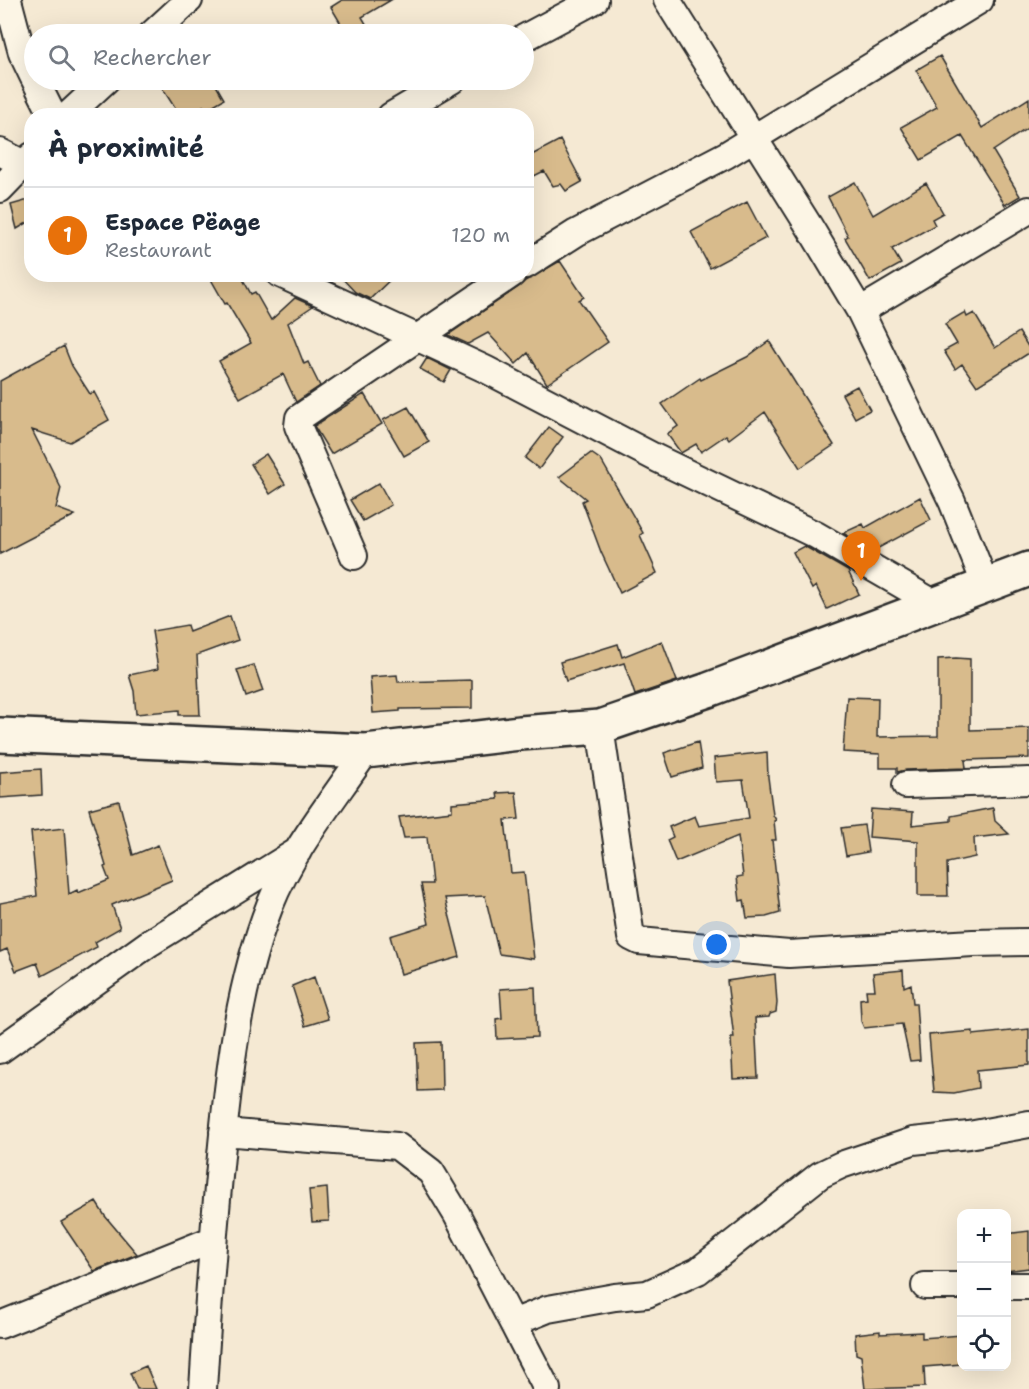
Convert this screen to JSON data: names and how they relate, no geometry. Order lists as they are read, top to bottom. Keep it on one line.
{"page":{"search":"Rechercher","heading":"À proximité","list":[{"mark":"1","name":"Espace Pëage","note":"Restaurant","value":"120 m"}],"pins":"1","map_buttons":["+","−"]}}
